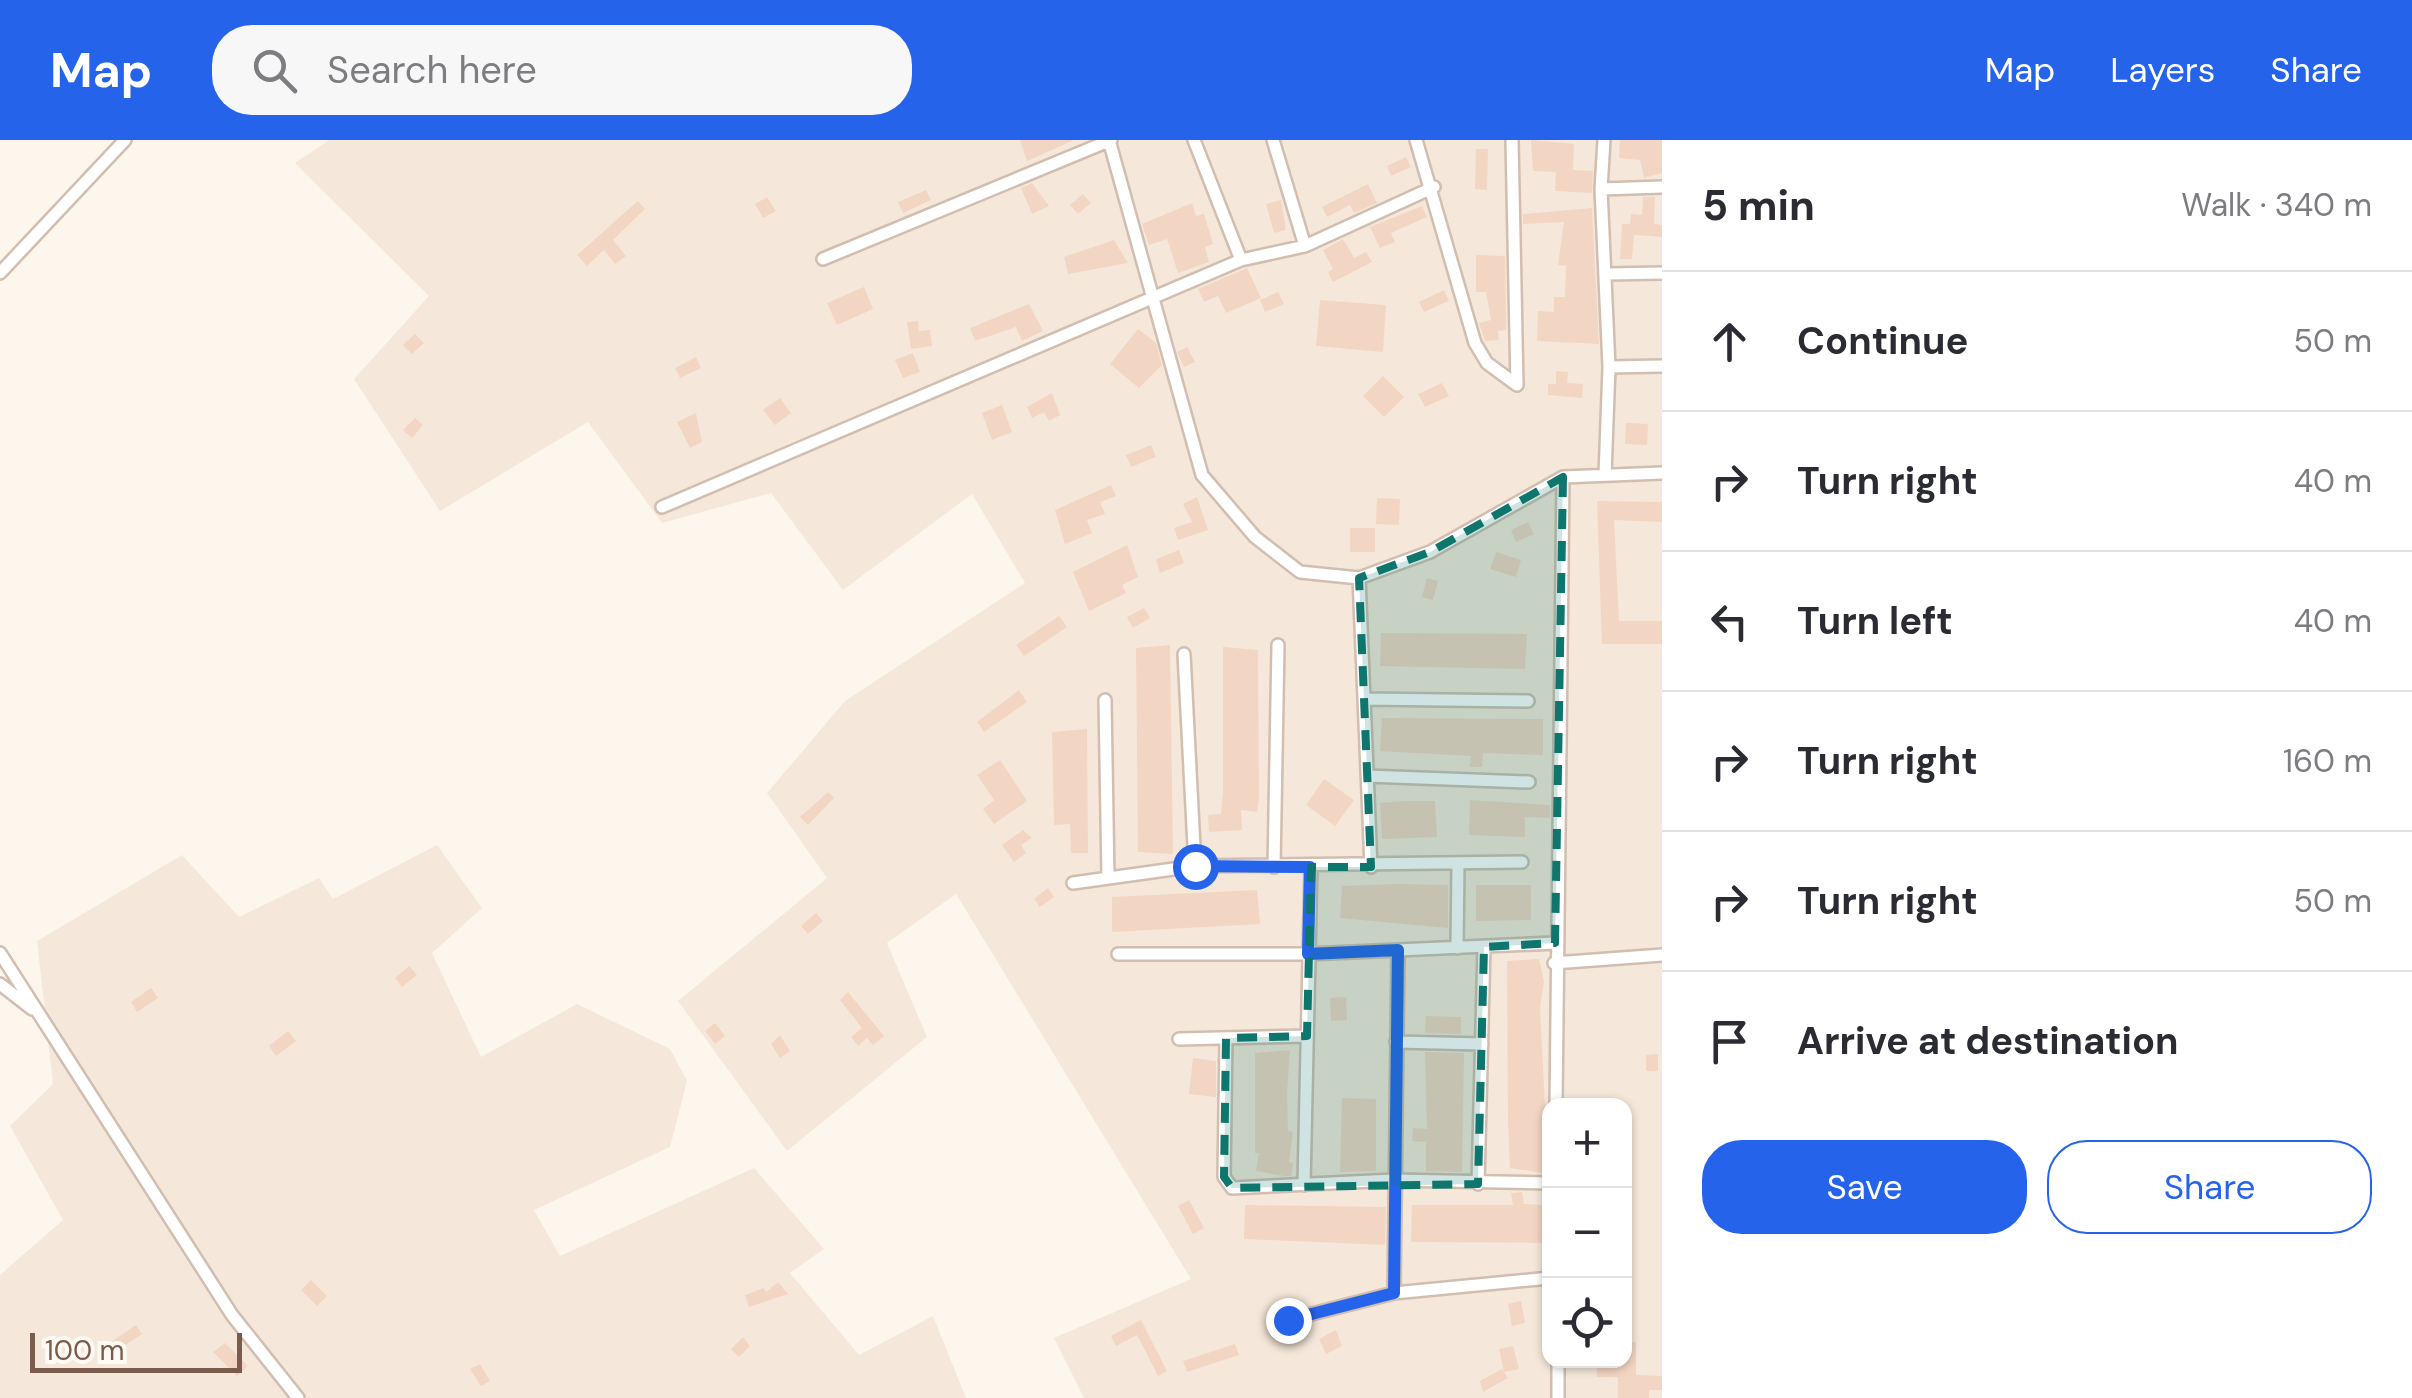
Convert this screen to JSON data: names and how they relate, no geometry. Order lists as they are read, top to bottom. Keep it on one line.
{"scale_bar":"100 m","page":{"header":"Map","search":"Search here","nav":["Map","Layers","Share"],"heading":["5 min","Walk · 340 m"],"list":[["Continue","50 m"],["Turn right","40 m"],["Turn left","40 m"],["Turn right","160 m"],["Turn right","50 m"],"Arrive at destination"],"map_buttons":["+","−"],"buttons":["Save","Share"],"scale":"100 m"}}
